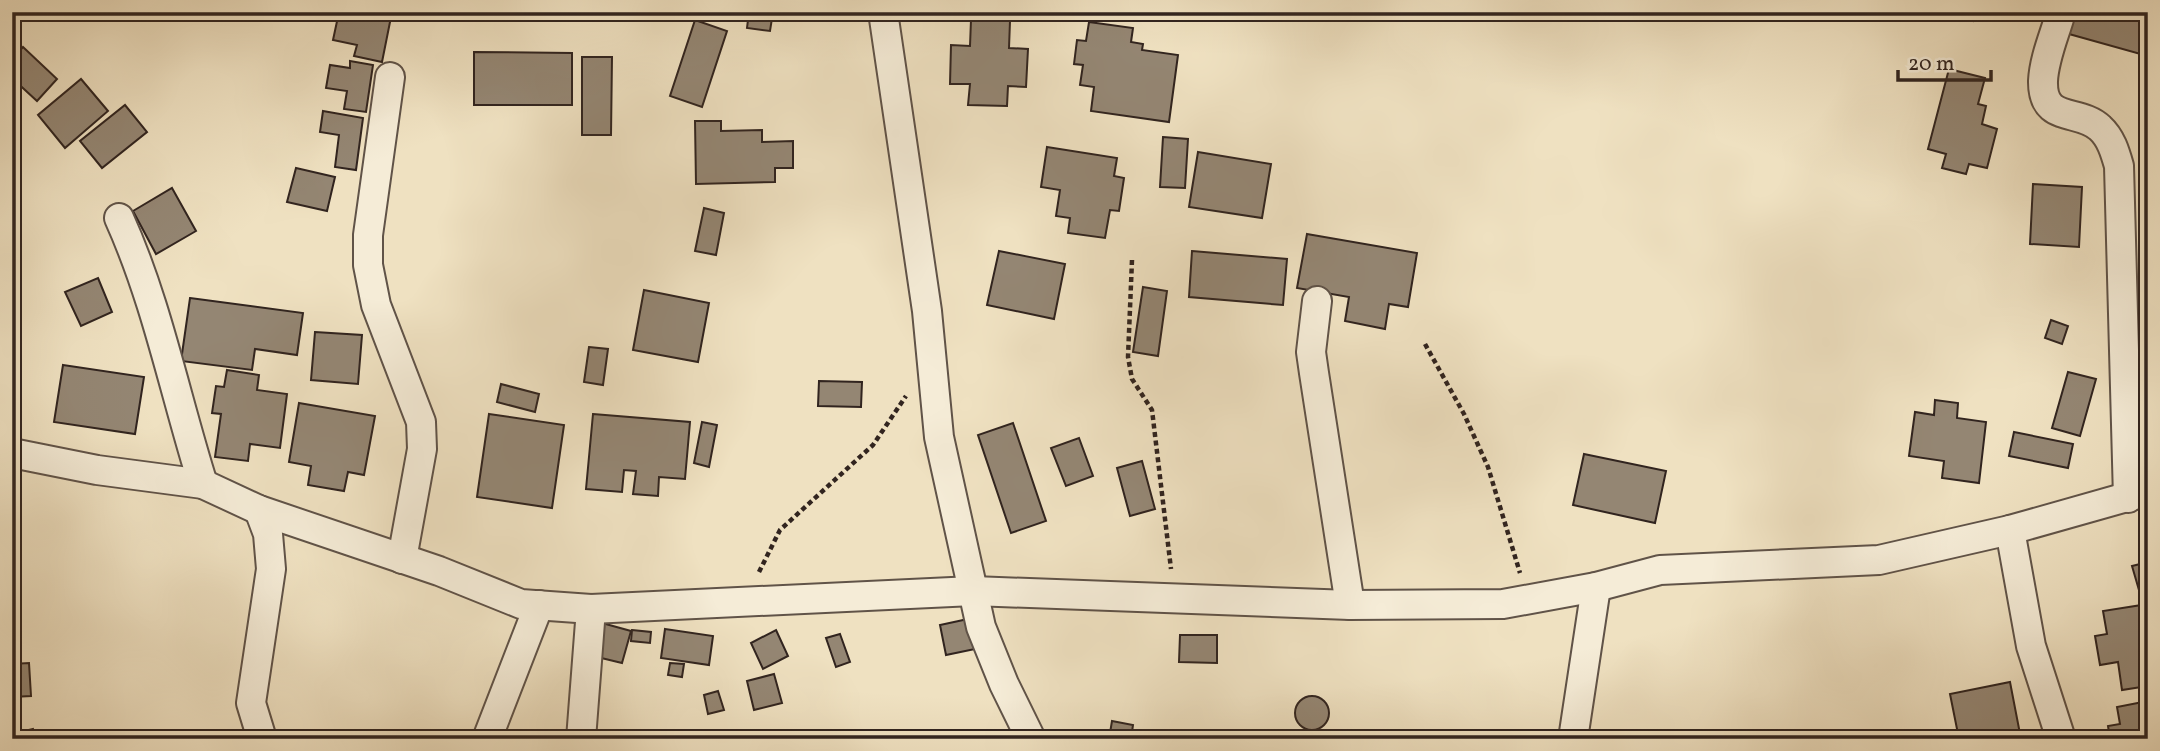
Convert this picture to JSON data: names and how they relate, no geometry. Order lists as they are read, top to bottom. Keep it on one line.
{"scale_bar":"20 m"}
